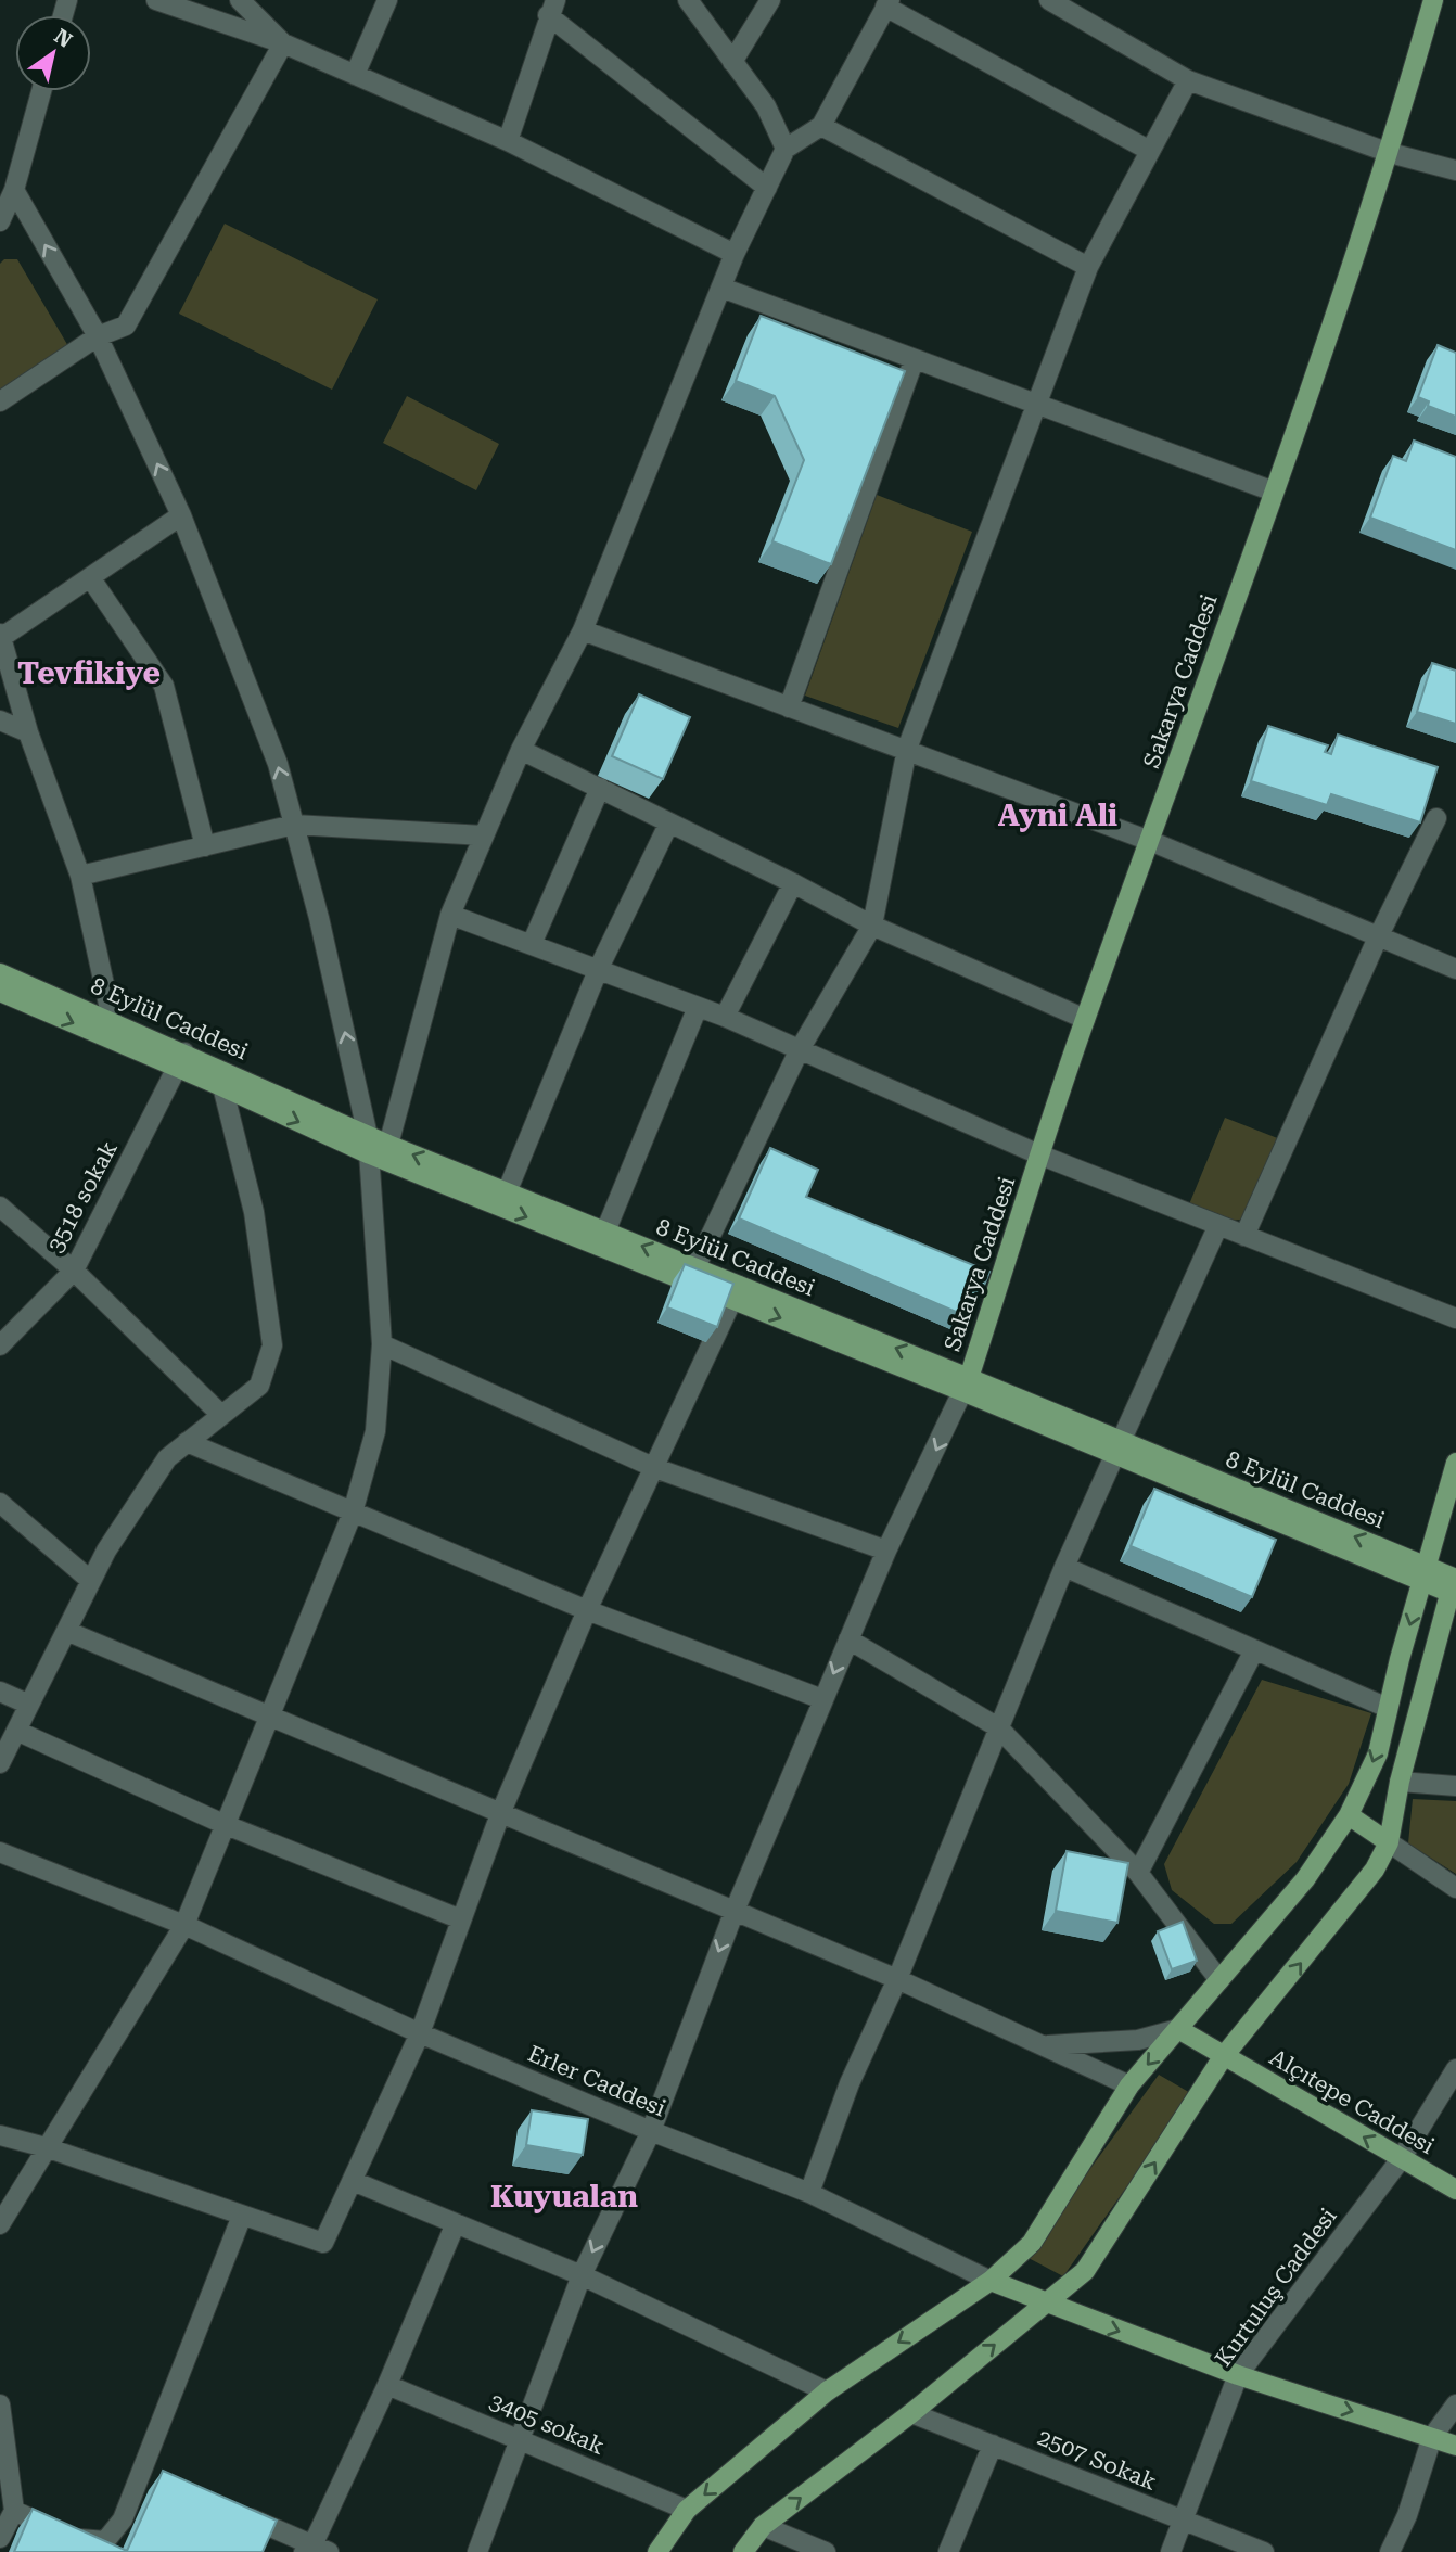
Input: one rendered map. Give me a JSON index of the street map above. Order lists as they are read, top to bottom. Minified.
{"streets":{"main road":["Sakarya Caddesi","8 Eylül Caddesi","Alçıtepe Caddesi"],"street":["3518 sokak","Erler Caddesi","Kurtuluş Caddesi","3405 sokak","2507 Sokak"]},"crossings":[["Sakarya Caddesi","8 Eylül Caddesi"],["8 Eylül Caddesi","3518 sokak"],["Alçıtepe Caddesi","Kurtuluş Caddesi"],["Kurtuluş Caddesi","2507 Sokak"]],"one_way":["Alçıtepe Caddesi"],"districts":["Tevfikiye","Ayni Ali","Kuyualan"],"north":"top right"}
